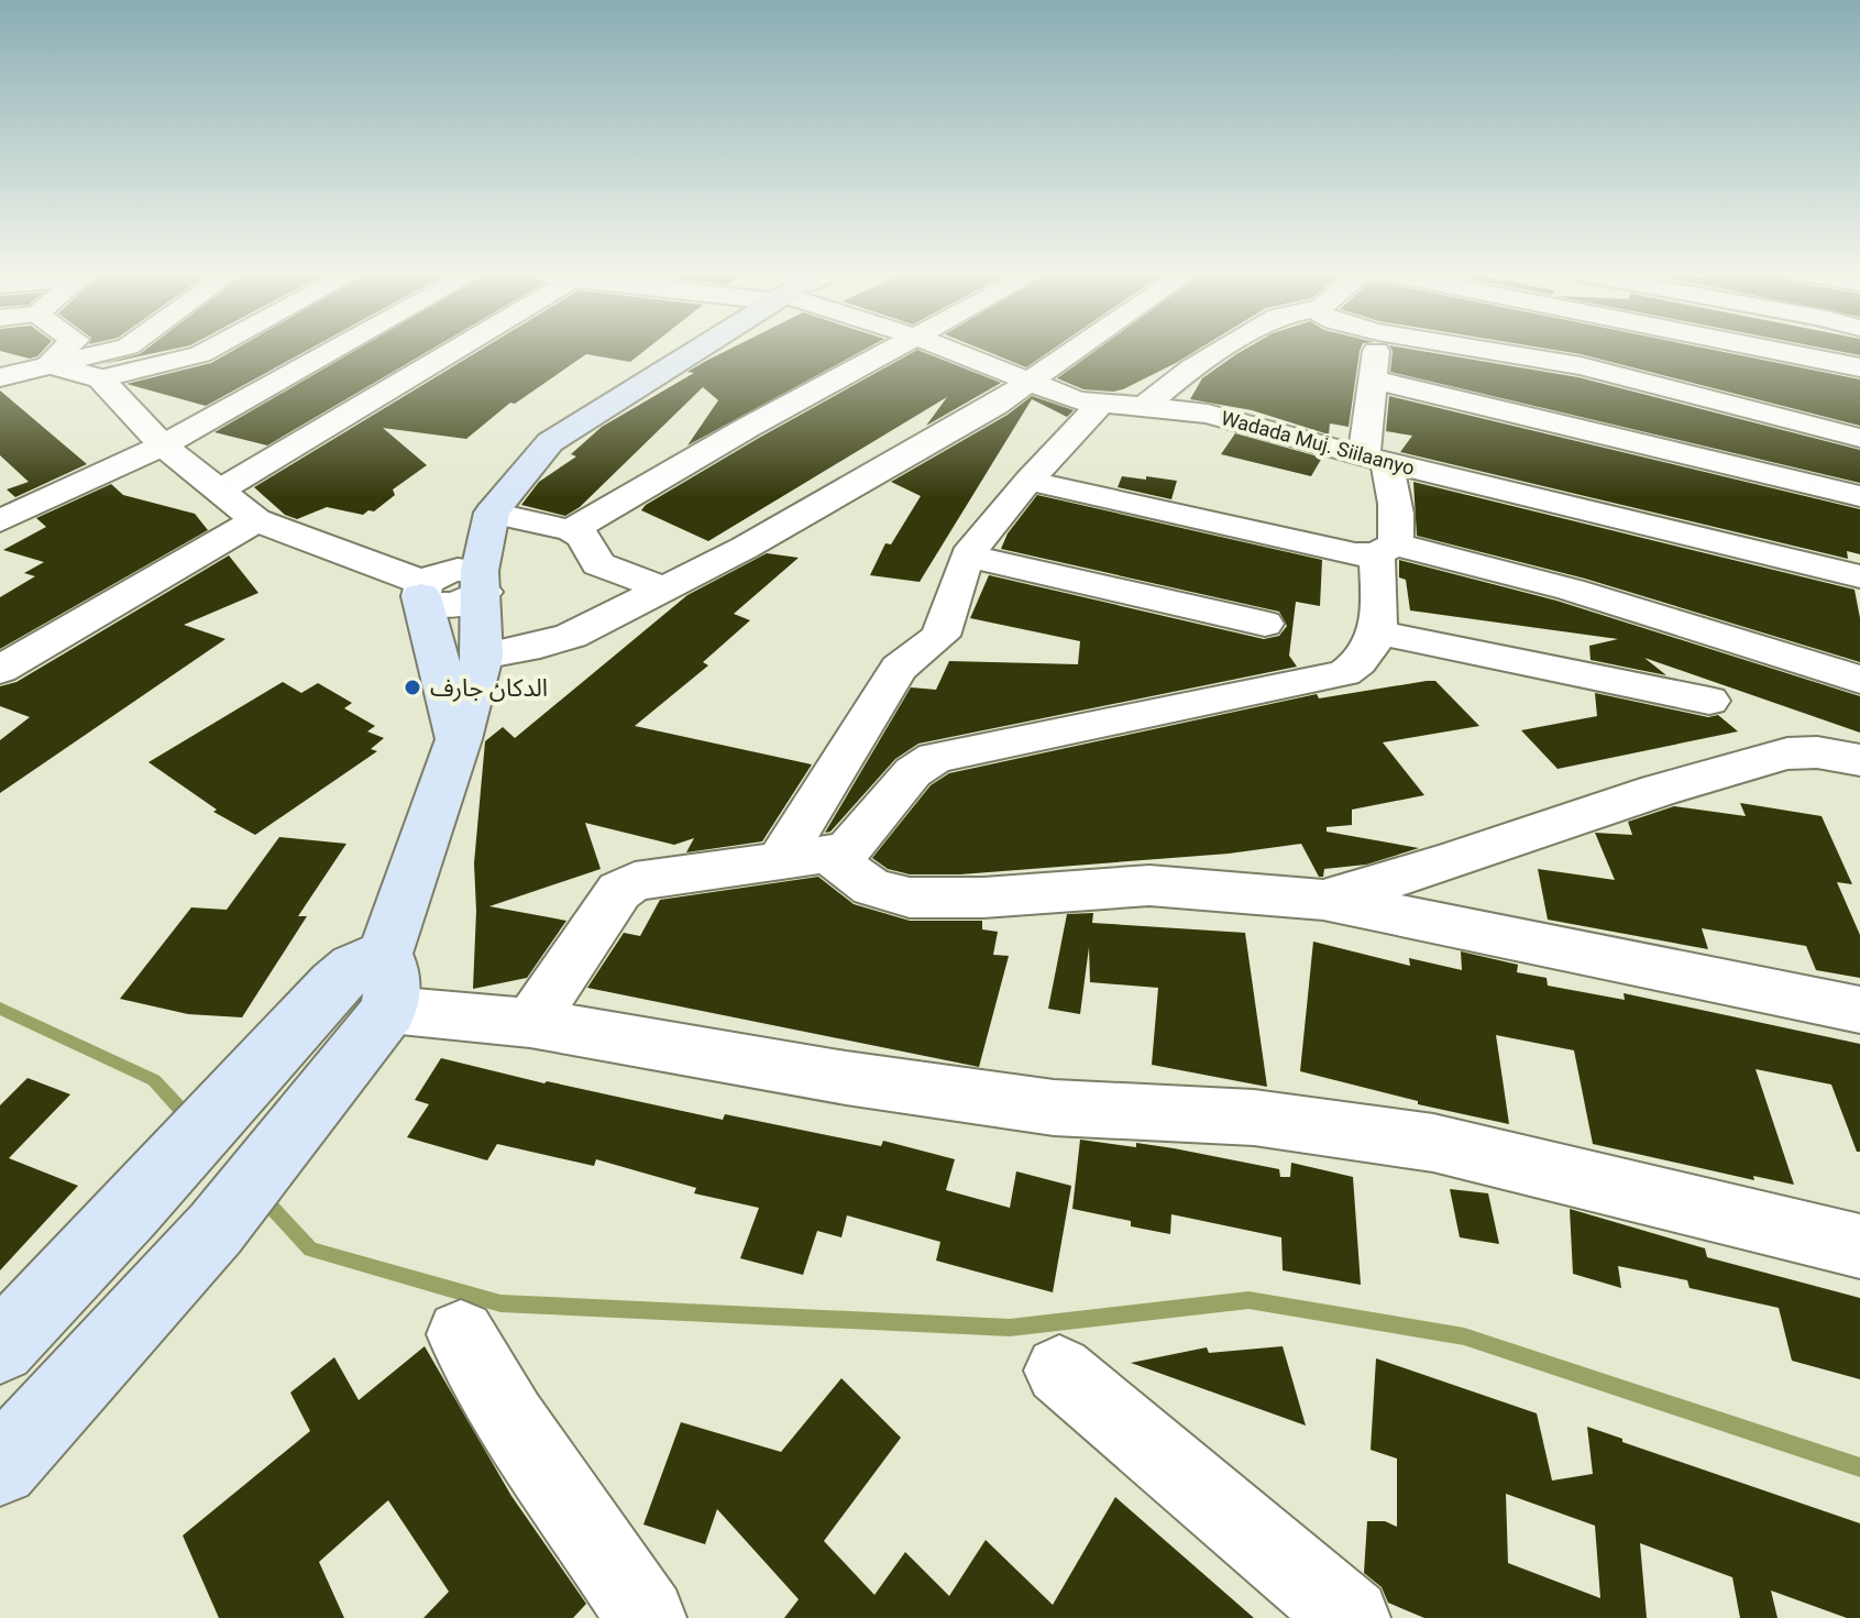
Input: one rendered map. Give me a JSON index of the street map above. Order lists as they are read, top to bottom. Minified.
{"streets":{"street":["Wadada Muj. Siilaanyo"]},"places":["الدكان جارف"]}
